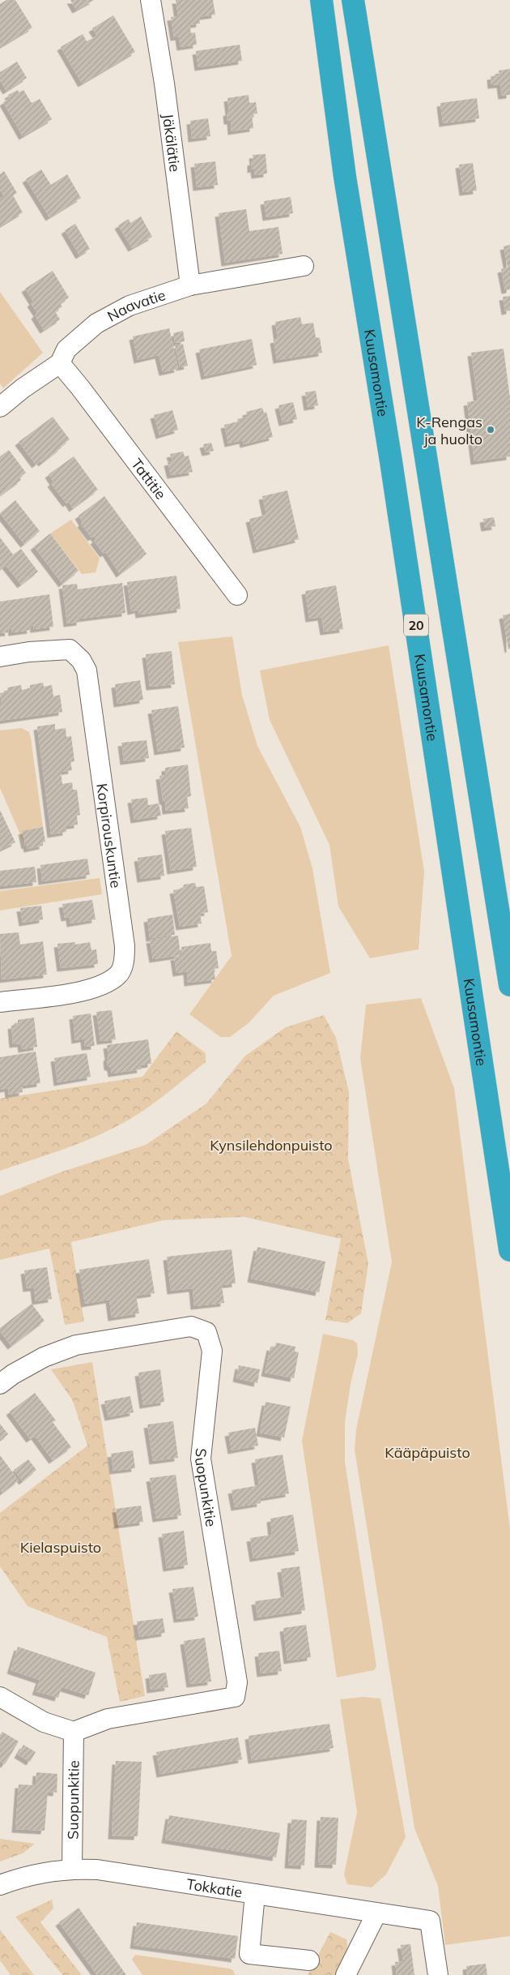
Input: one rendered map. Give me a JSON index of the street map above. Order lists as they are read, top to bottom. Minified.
{"streets":{"highway":["Kuusamontie","20"],"street":["Jäkälätie","Naavatie","Tattitie","Korpirouskuntie","Suopunkitie","Tokkatie"]},"crossings":[["Jäkälätie","Naavatie"],["Naavatie","Tattitie"],["Suopunkitie","Tokkatie"]],"parks":["Kynsilehdonpuisto","Kääpäpuisto","Kielaspuisto"],"places":["K-Rengas ja huolto"]}
